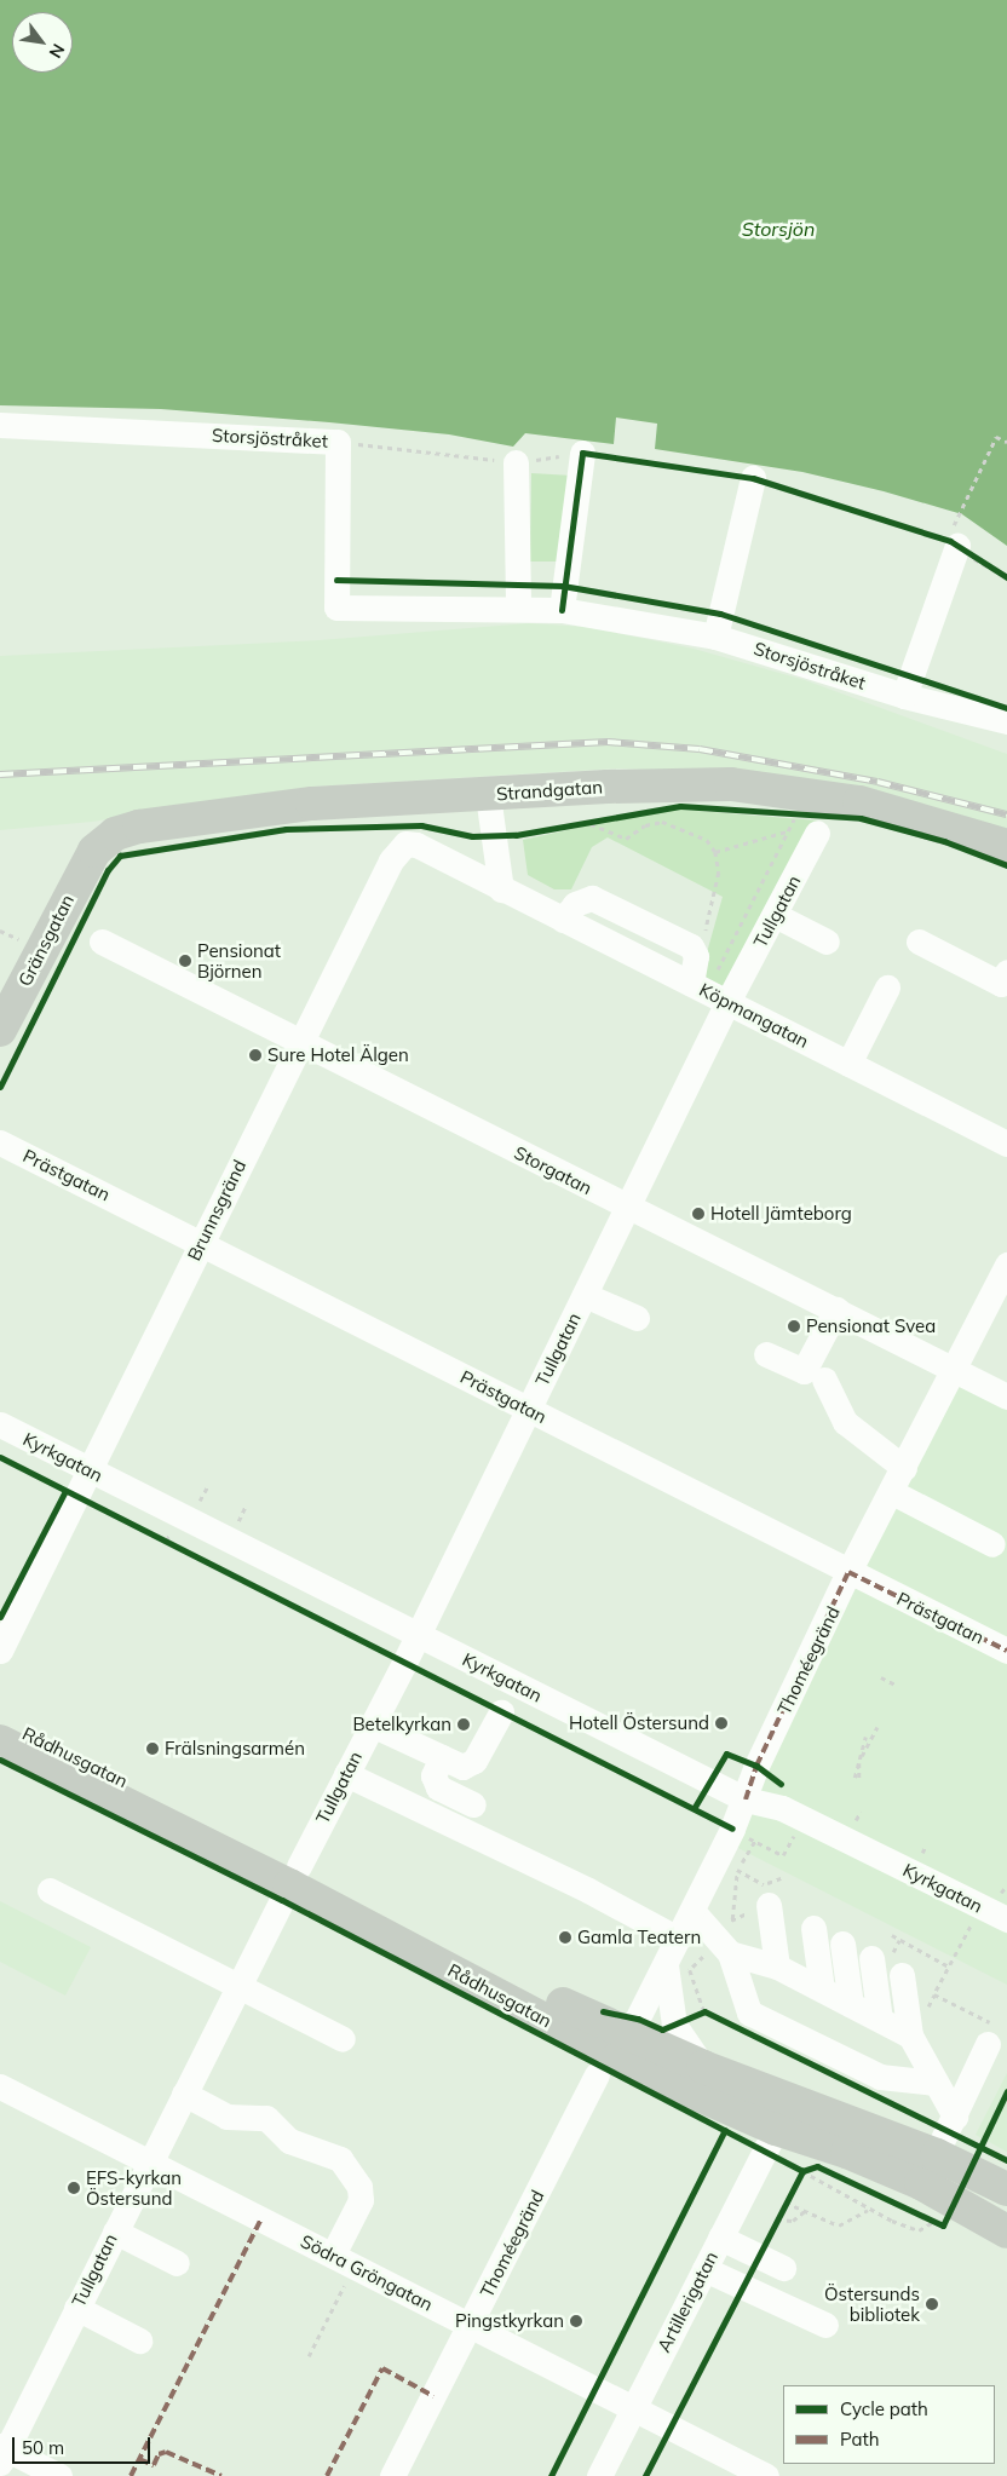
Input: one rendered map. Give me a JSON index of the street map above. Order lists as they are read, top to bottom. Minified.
{"streets":{"main road":["Strandgatan","Gränsgatan","Rådhusgatan"],"street":["Storsjöstråket","Tullgatan","Köpmangatan","Storgatan","Prästgatan","Brunnsgränd","Kyrkgatan","Thoméegränd","Södra Gröngatan","Artillerigatan"]},"crossings":[["Strandgatan","Gränsgatan"],["Tullgatan","Köpmangatan"],["Tullgatan","Storgatan"],["Tullgatan","Prästgatan"],["Tullgatan","Kyrkgatan"],["Tullgatan","Rådhusgatan"],["Tullgatan","Södra Gröngatan"],["Köpmangatan","Brunnsgränd"],["Storgatan","Brunnsgränd"],["Storgatan","Thoméegränd"],["Prästgatan","Brunnsgränd"],["Prästgatan","Thoméegränd"],["Brunnsgränd","Kyrkgatan"],["Kyrkgatan","Thoméegränd"],["Thoméegränd","Rådhusgatan"],["Thoméegränd","Södra Gröngatan"],["Rådhusgatan","Artillerigatan"],["Södra Gröngatan","Artillerigatan"]],"water":["Storsjön"],"places":["Pensionat Björnen","Sure Hotel Älgen","Hotell Jämteborg","Pensionat Svea","Hotell Östersund","Betelkyrkan","Frälsningsarmén","Gamla Teatern","EFS-kyrkan Östersund","Östersunds bibliotek","Pingstkyrkan"],"legend":["Cycle path","Path"],"scale_bar":"50 m","north":"bottom right"}
